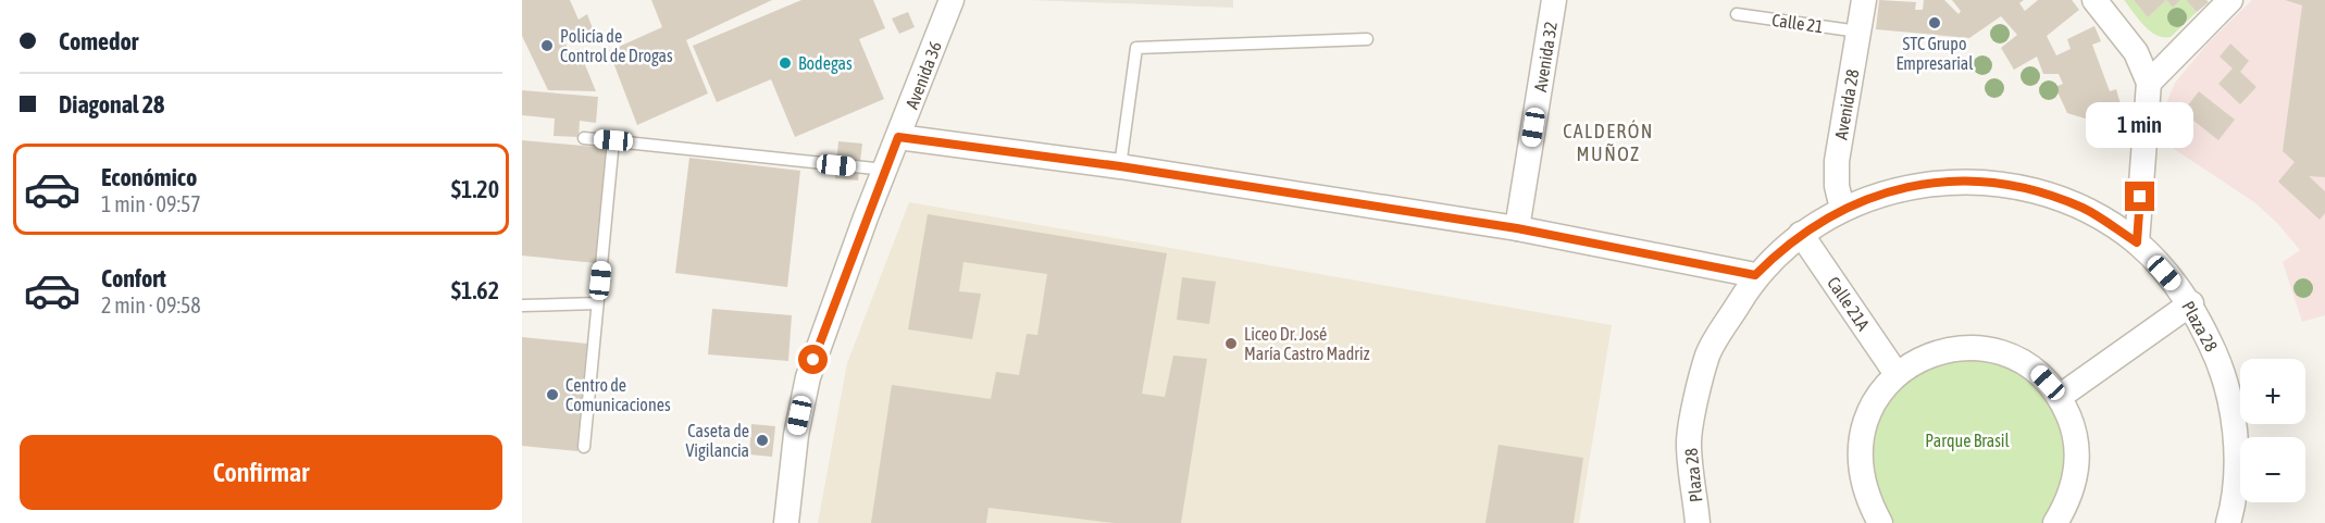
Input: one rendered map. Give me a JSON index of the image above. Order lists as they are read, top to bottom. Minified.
{"streets":{"street":["Avenida 32","Avenida 36","Avenida 28","Calle 21A","Plaza 28"],"lane":["Calle 21"]},"crossings":[["Calle 21","Avenida 28"],["Avenida 28","Plaza 28"],["Calle 21A","Plaza 28"]],"districts":["CALDERÓN MUÑOZ"],"parks":["Parque Brasil"],"places":["STC Grupo Empresarial","Policía de Control de Drogas","Bodegas","Liceo Dr. José María Castro Madriz","Centro de Comunicaciones","Caseta de Vigilancia"],"page":{"banner":["Comedor","Diagonal 28"],"bubble":"1 min","list":[{"name":"Económico","note":"1 min · 09:57","value":"$1.20"},{"name":"Confort","note":"2 min · 09:58","value":"$1.62"}],"map_buttons":["+","−"],"buttons":"Confirmar"}}
